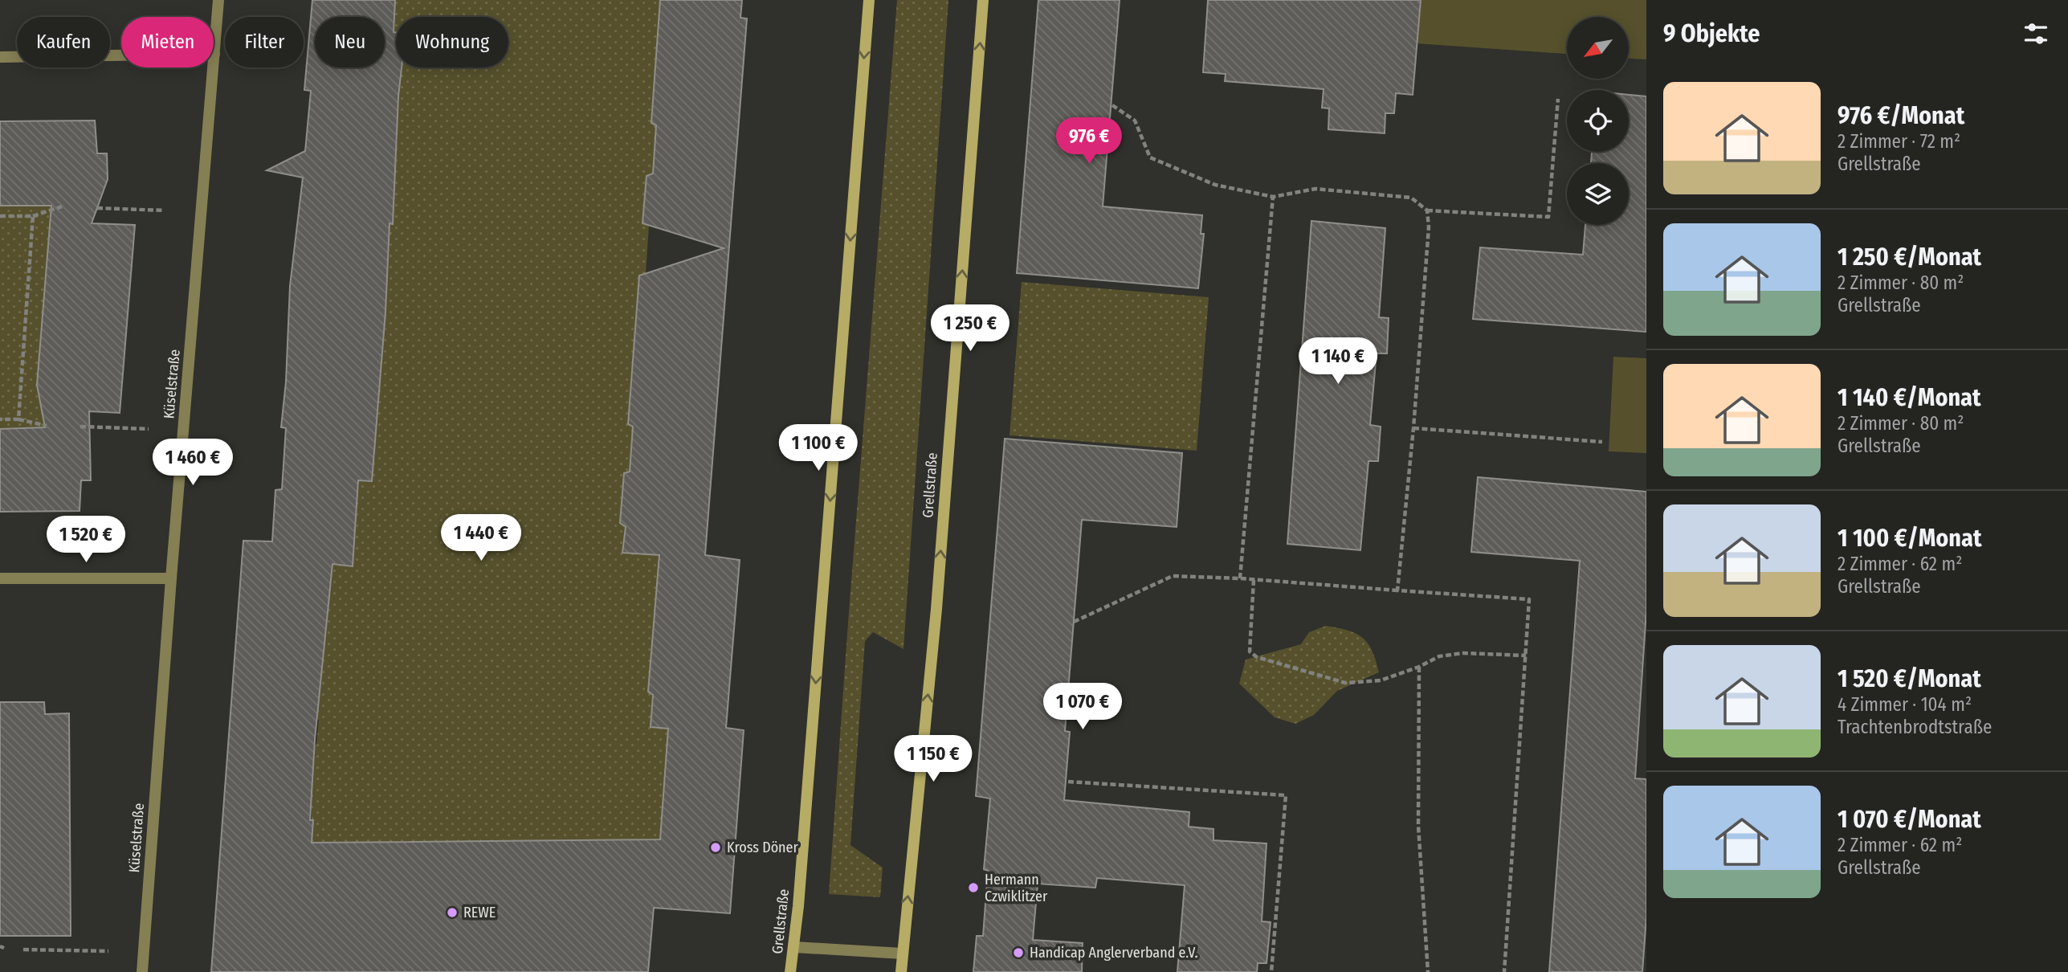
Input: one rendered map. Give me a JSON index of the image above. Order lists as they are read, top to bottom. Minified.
{"streets":{"street":["Küselstraße","Grellstraße"]},"places":["Kross Döner","Hermann Czwiklitzer","REWE","Handicap Anglerverband e.V."],"north":"bottom left","page":{"heading":"9 Objekte","chip":["Kaufen","Mieten","Filter","Neu","Wohnung"],"list":[{"name":"976 €/Monat","note":"2 Zimmer · 72 m² · Grellstraße"},{"name":"1 250 €/Monat","note":"2 Zimmer · 80 m² · Grellstraße"},{"name":"1 140 €/Monat","note":"2 Zimmer · 80 m² · Grellstraße"},{"name":"1 100 €/Monat","note":"2 Zimmer · 62 m² · Grellstraße"},{"name":"1 520 €/Monat","note":"4 Zimmer · 104 m² · Trachtenbrodtstraße"},{"name":"1 070 €/Monat","note":"2 Zimmer · 62 m² · Grellstraße"}],"price":["976 €","1 250 €","1 140 €","1 100 €","1 460 €","1 440 €","1 520 €","1 070 €","1 150 €"]}}
